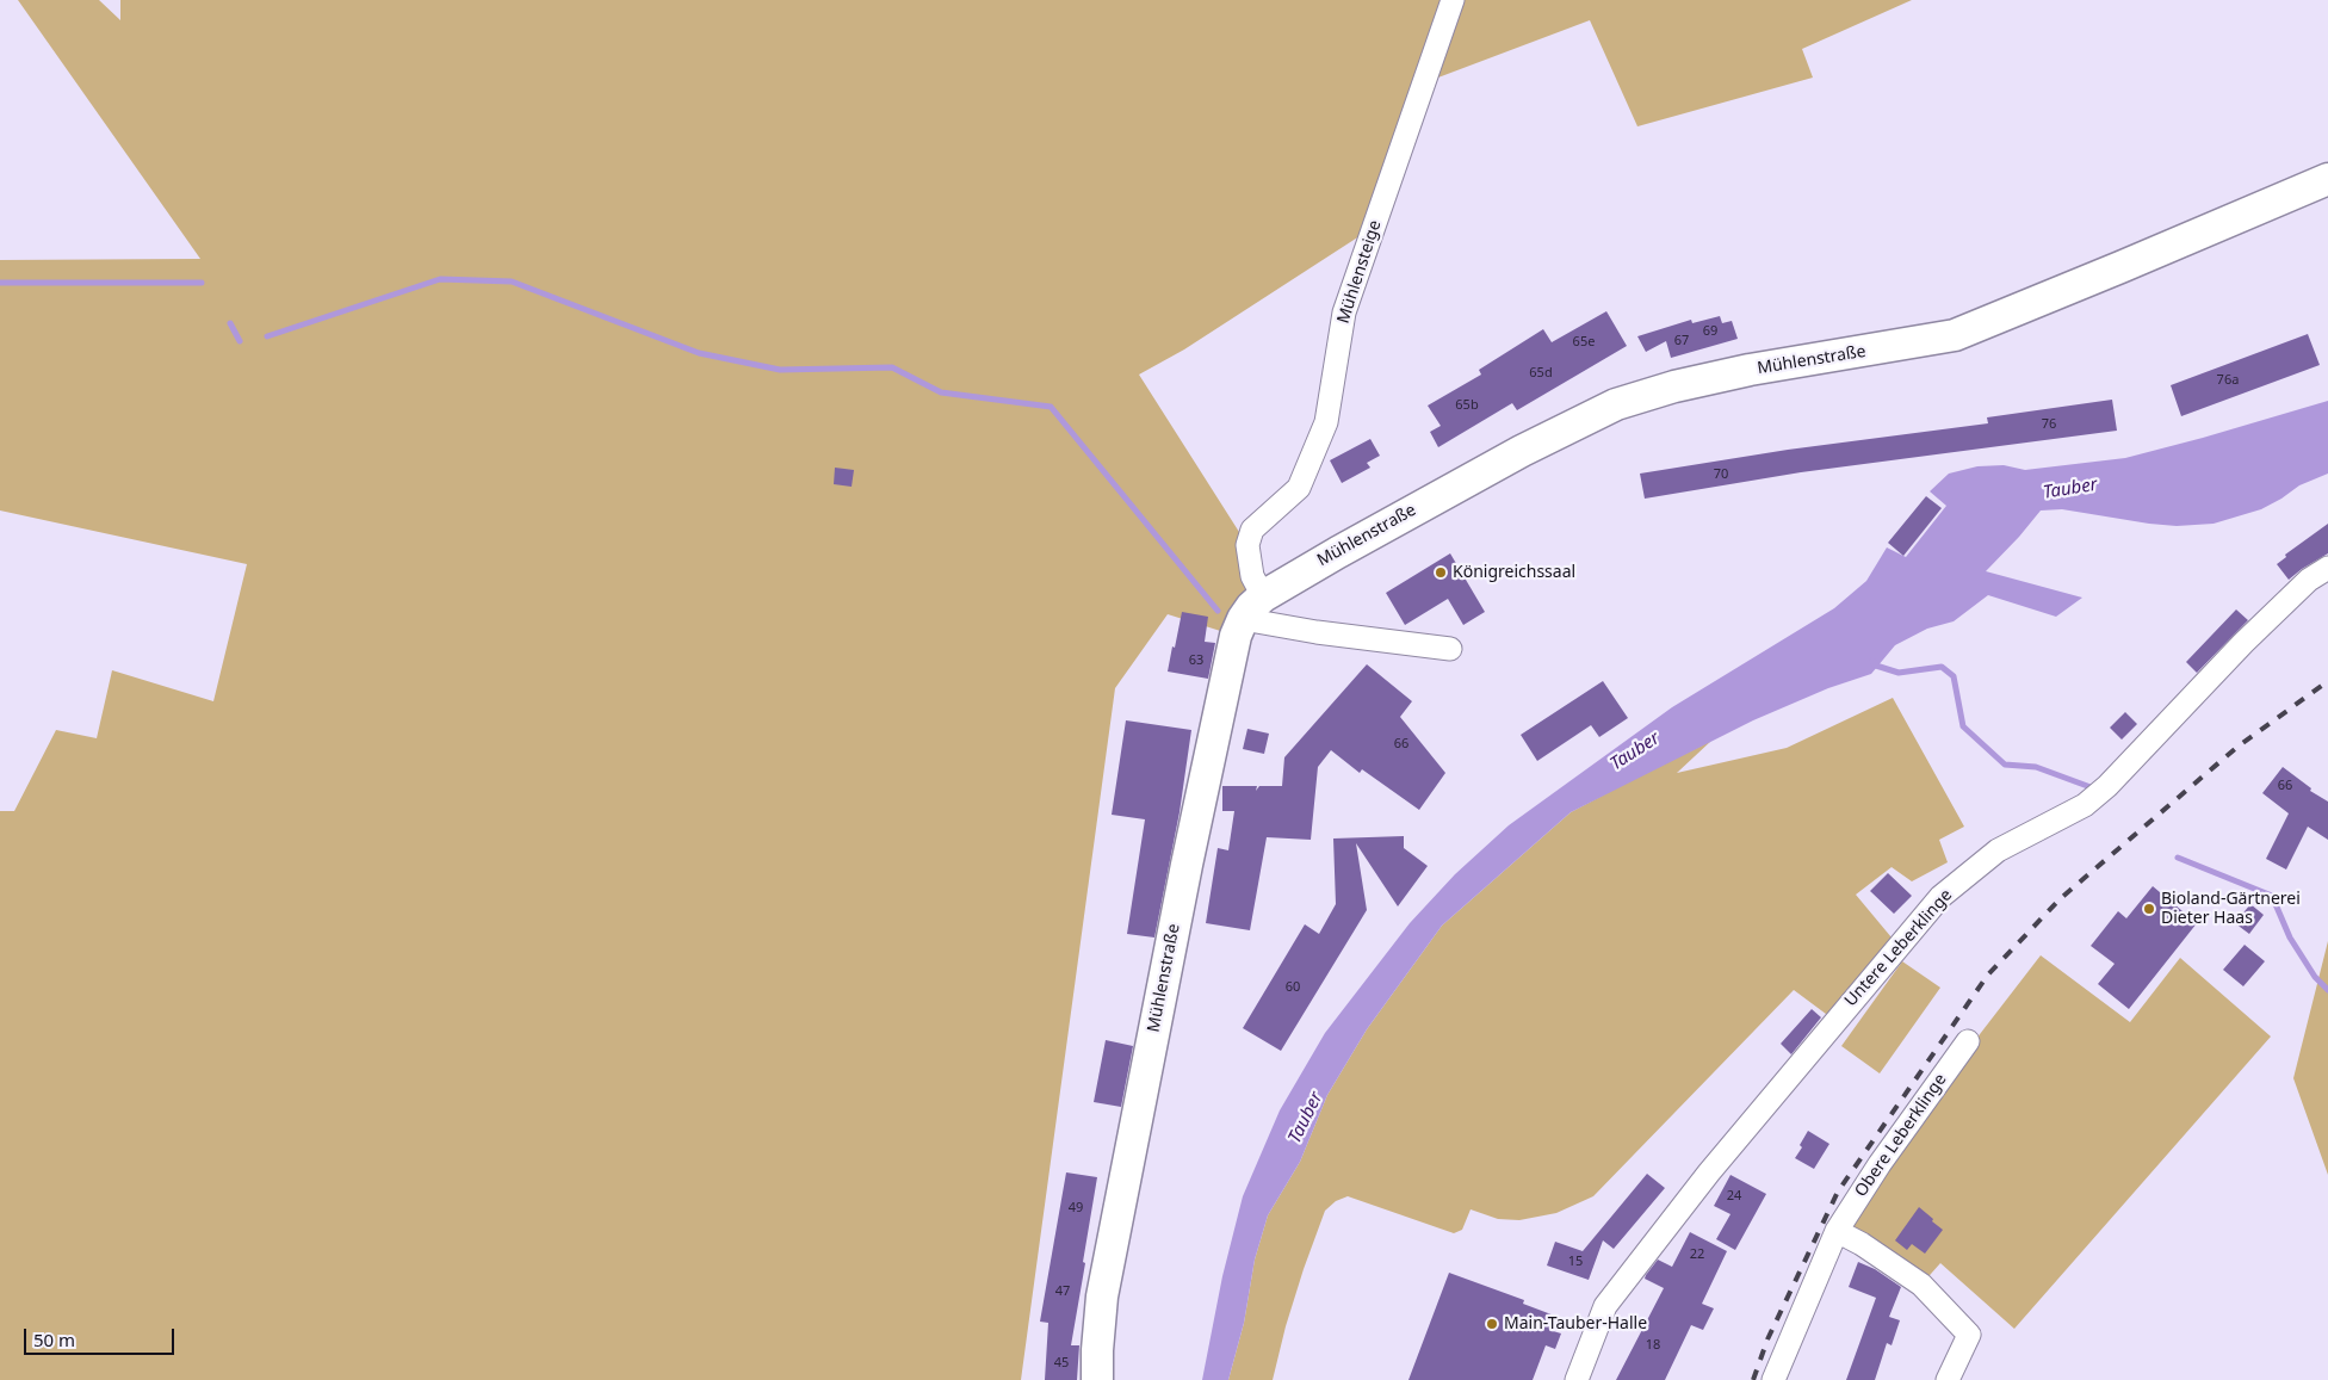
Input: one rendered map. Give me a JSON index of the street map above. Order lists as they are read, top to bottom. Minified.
{"streets":{"main road":["Mühlenstraße"],"street":["Mühlensteige","Untere Leberklinge","Obere Leberklinge"]},"crossings":[["Mühlensteige","Mühlenstraße"]],"water":["Tauber"],"places":["Königreichssaal","Bioland-Gärtnerei Dieter Haas","Main-Tauber-Halle"],"house_numbers":["69","67","65e","65d","76a","65b","76","70","63","66","66","60","24","49","22","15","47","18","45"],"scale_bar":"50 m"}
